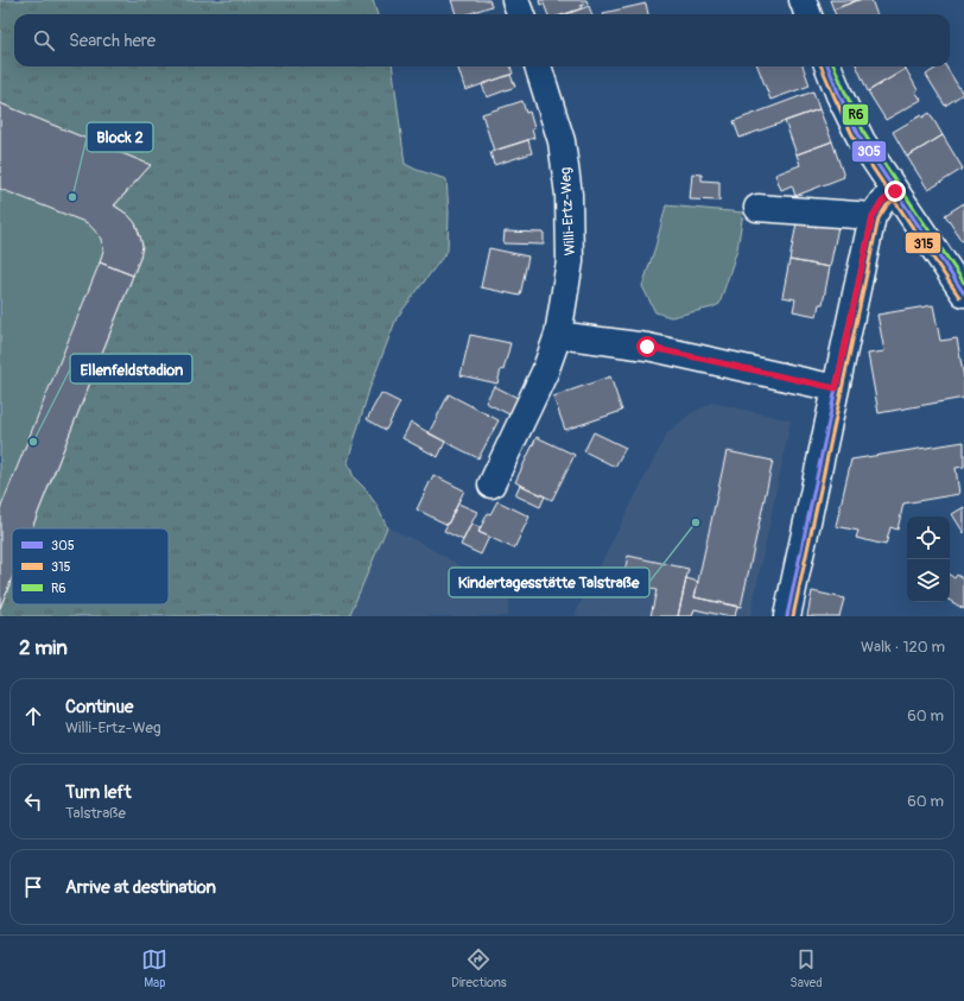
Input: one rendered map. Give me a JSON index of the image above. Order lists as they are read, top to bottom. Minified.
{"streets":{"street":["Willi-Ertz-Weg"]},"places":["Block 2","Ellenfeldstadion","Kindertagesstätte Talstraße"],"lines":["transit line 305","transit line 315","transit line R6"],"legend":["305","315","R6"],"page":{"search":"Search here","heading":["2 min","Walk · 120 m"],"list":[["Continue","Willi-Ertz-Weg","60 m"],["Turn left","Talstraße","60 m"],"Arrive at destination"],"nav":["Map","Directions","Saved"]}}
